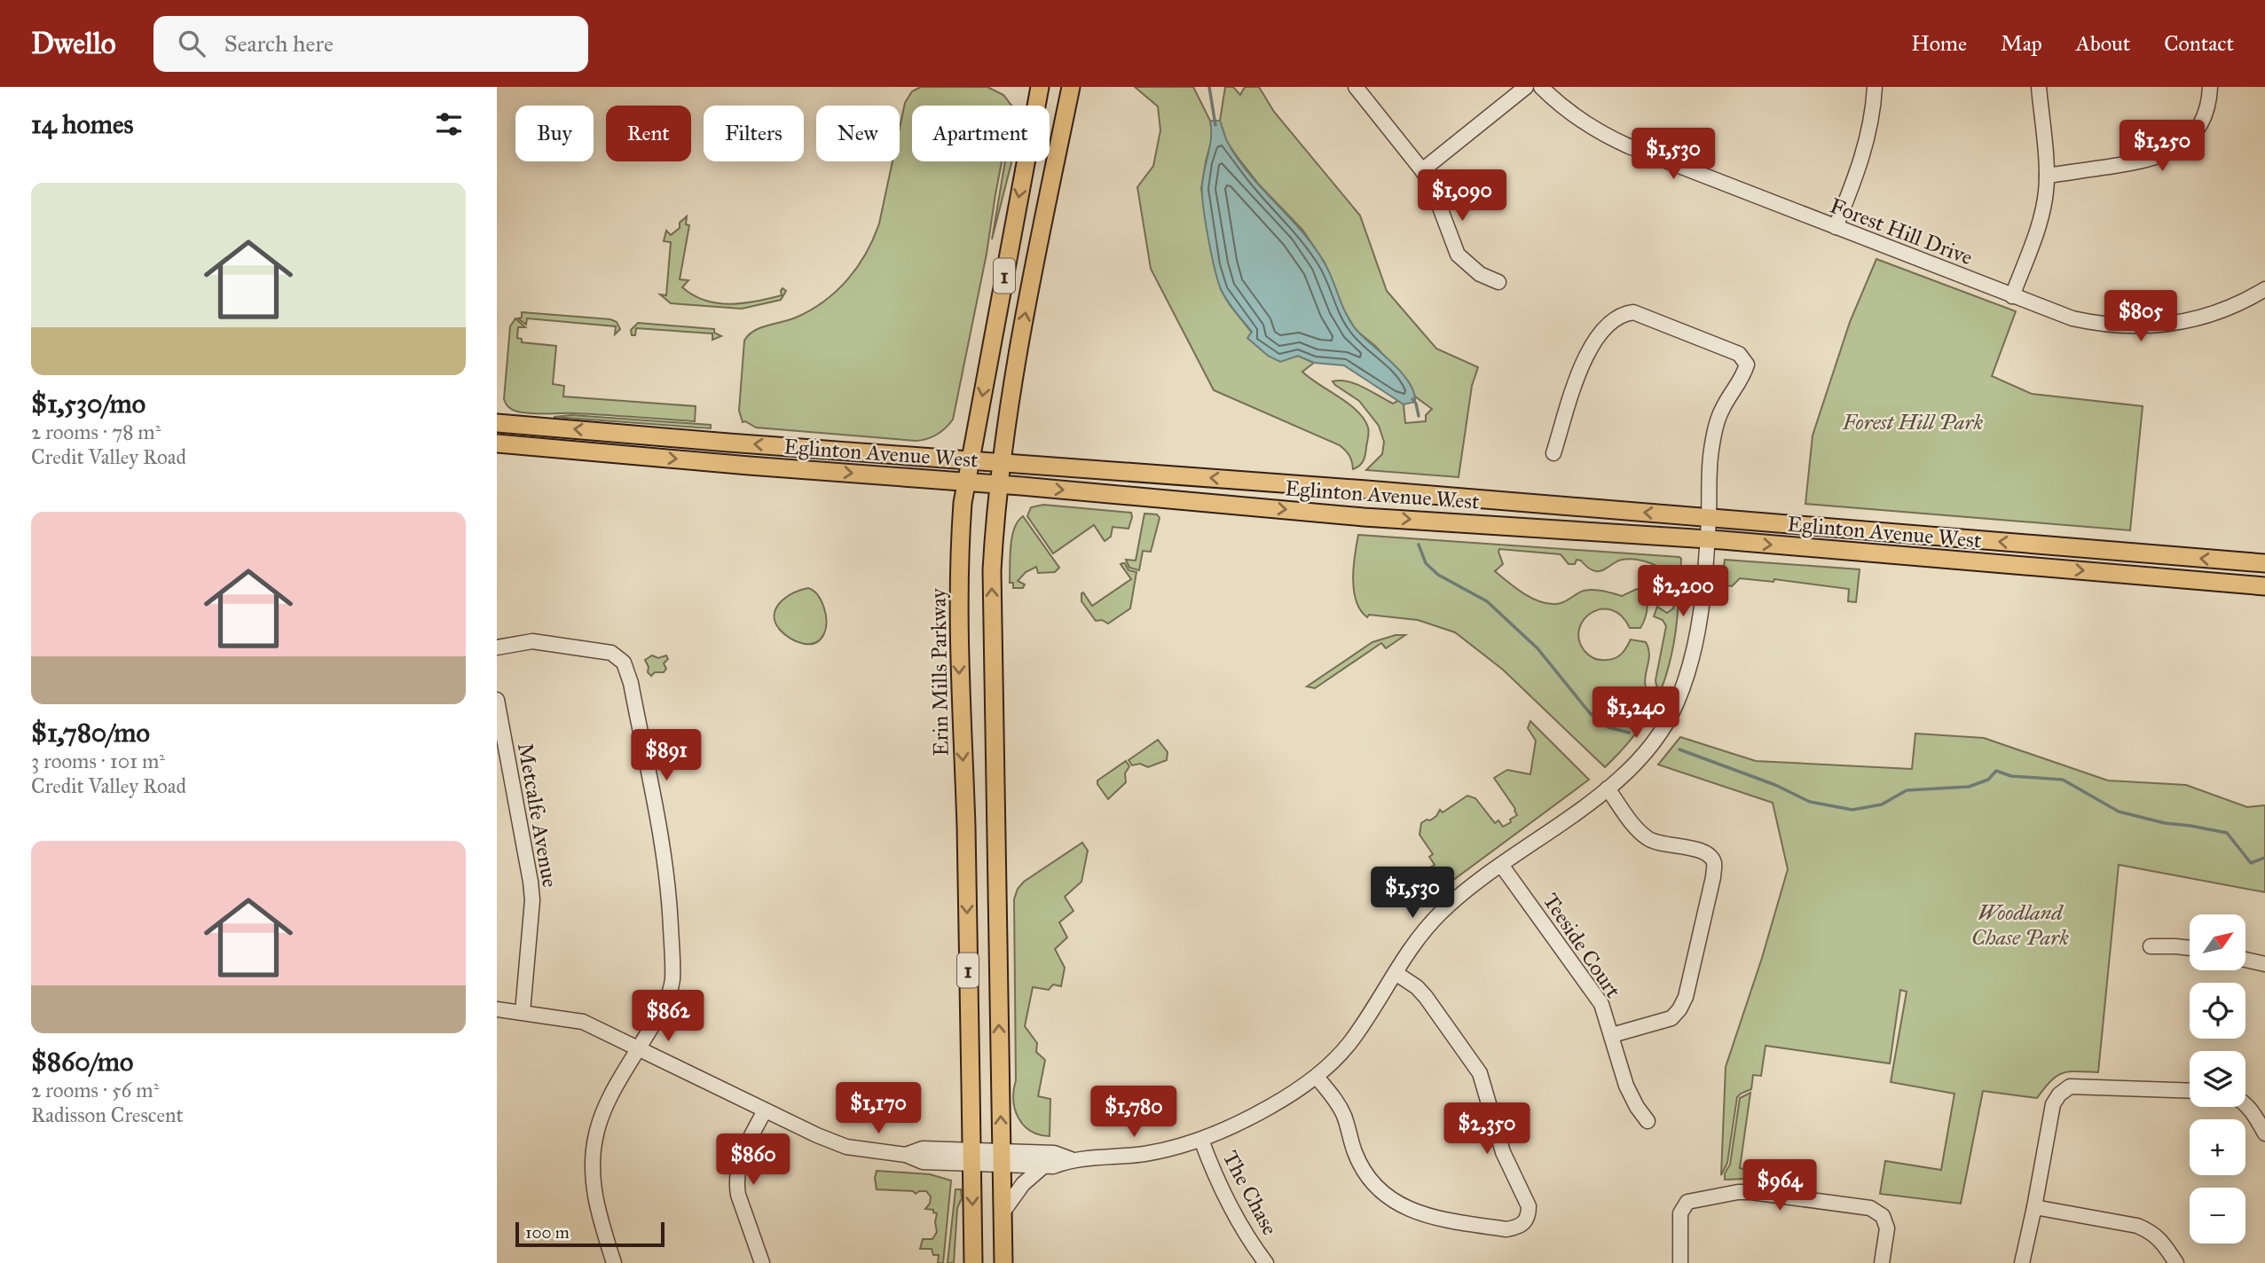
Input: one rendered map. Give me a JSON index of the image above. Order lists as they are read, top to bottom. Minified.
{"streets":{"main road":["1","Eglinton Avenue West","Erin Mills Parkway"],"street":["Forest Hill Drive","Metcalfe Avenue","Teeside Court","The Chase"]},"crossings":[["1","Eglinton Avenue West"],["Eglinton Avenue West","Erin Mills Parkway"]],"parks":["Forest Hill Park","Woodland Chase Park"],"scale_bar":"100 m","north":"top right","page":{"header":"Dwello","search":"Search here","nav":["Home","Map","About","Contact"],"heading":"14 homes","chip":["Buy","Rent","Filters","New","Apartment"],"price":["$1,250","$1,530","$1,090","$805","$2,200","$1,240","$891","$1,530","$862","$1,170","$1,780","$2,350","$860","$964"],"list":[{"name":"$1,530/mo","note":"2 rooms · 78 m² · Credit Valley Road"},{"name":"$1,780/mo","note":"3 rooms · 101 m² · Credit Valley Road"},{"name":"$860/mo","note":"2 rooms · 56 m² · Radisson Crescent"}],"map_buttons":["+","−"],"scale":"100 m"}}
